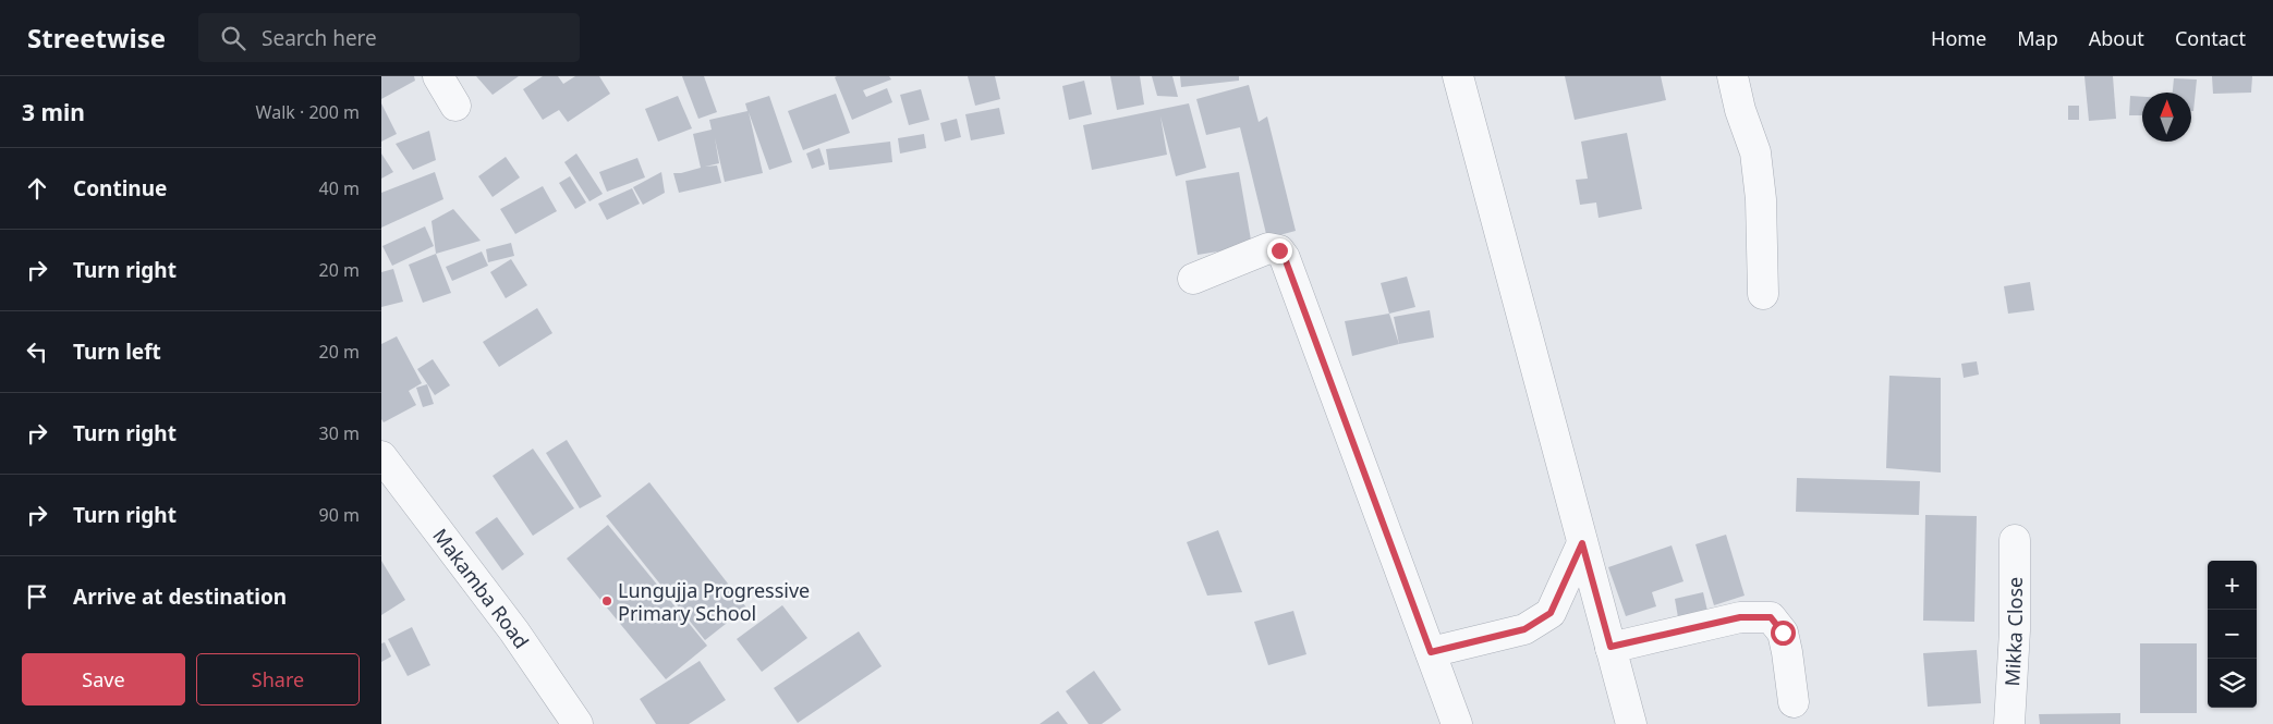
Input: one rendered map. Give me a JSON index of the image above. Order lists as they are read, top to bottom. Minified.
{"streets":{"street":["Makamba Road","Mikka Close"]},"places":["Lungujja Progressive Primary School"],"north":"top","page":{"header":"Streetwise","search":"Search here","nav":["Home","Map","About","Contact"],"heading":["3 min","Walk · 200 m"],"list":[["Continue","40 m"],["Turn right","20 m"],["Turn left","20 m"],["Turn right","30 m"],["Turn right","90 m"],"Arrive at destination"],"map_buttons":["+","−"],"buttons":["Save","Share"]}}
